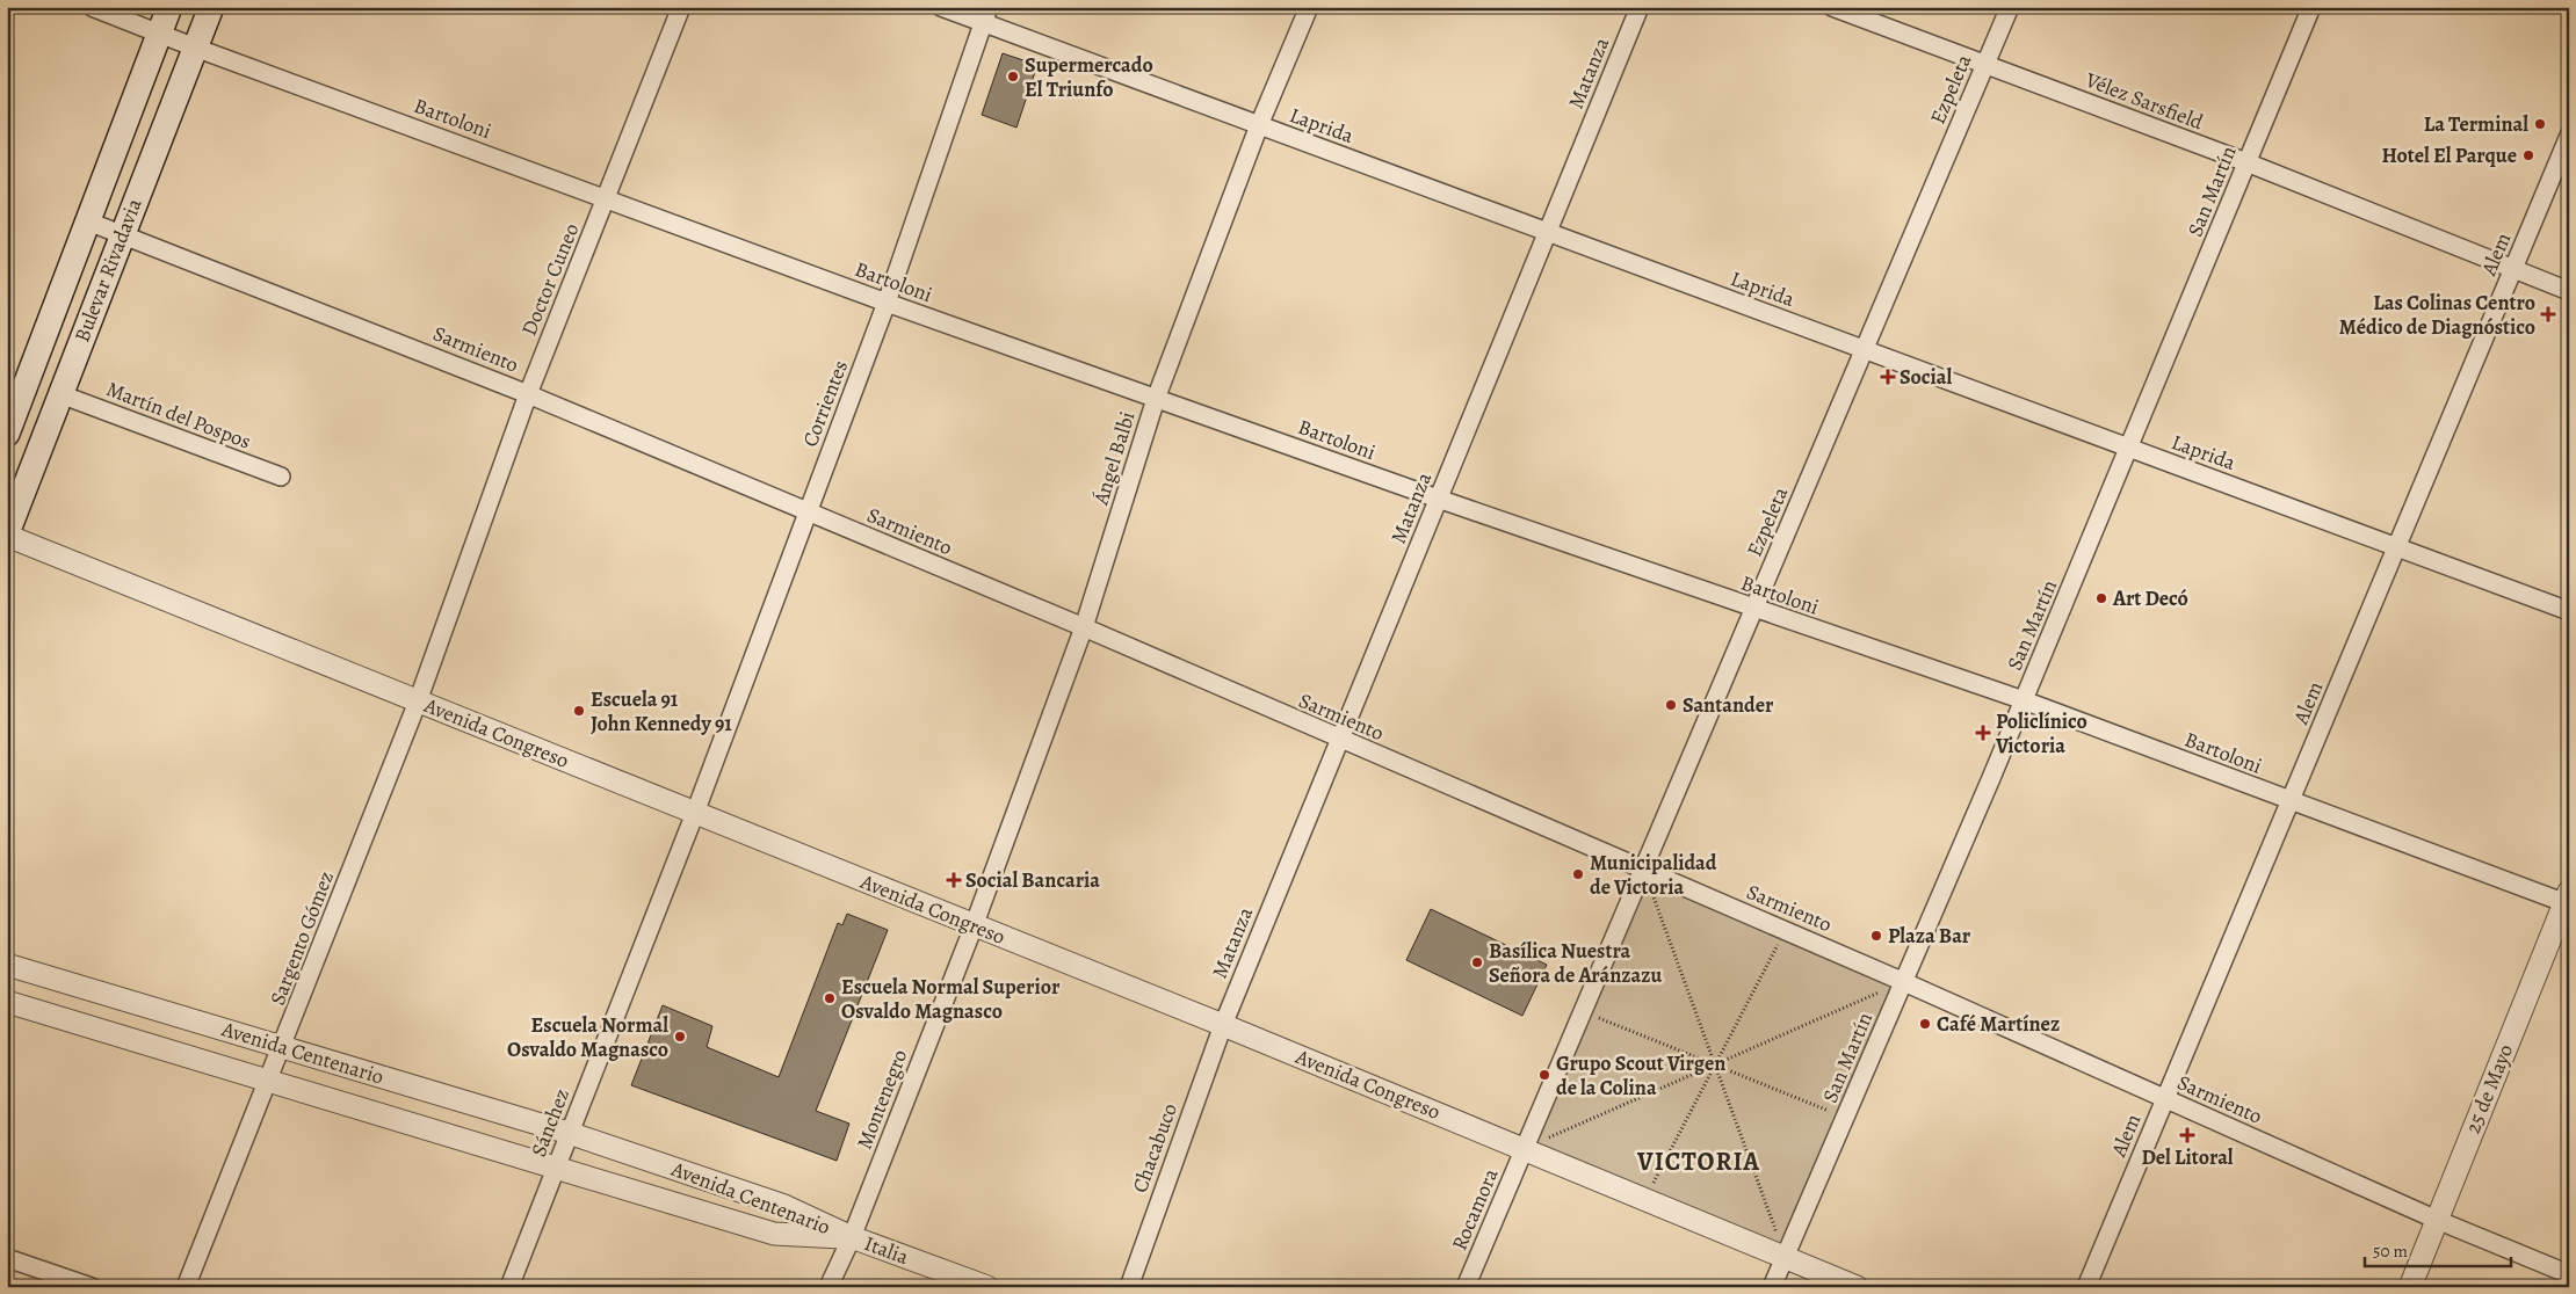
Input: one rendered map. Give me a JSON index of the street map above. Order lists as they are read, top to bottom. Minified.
{"streets":{"main road":["Bulevar Rivadavia"],"street":["Matanza","Ezpeleta","Vélez Sarsfield","Bartoloni","Laprida","San Martín","Alem","Doctor Cuneo","Sarmiento","Corrientes","Martín del Pospos","Ángel Balbi","Avenida Congreso","Sargento Gómez","Avenida Centenario","25 de Mayo","Montenegro","Sánchez","Chacabuco","Rocamora","Italia"]},"crossings":[["Matanza","Bartoloni"],["Matanza","Laprida"],["Matanza","Sarmiento"],["Matanza","Avenida Congreso"],["Matanza","Chacabuco"],["Ezpeleta","Vélez Sarsfield"],["Ezpeleta","Bartoloni"],["Ezpeleta","Laprida"],["Ezpeleta","Sarmiento"],["Ezpeleta","Avenida Congreso"],["Ezpeleta","Rocamora"],["Vélez Sarsfield","San Martín"],["Vélez Sarsfield","Alem"],["Bartoloni","San Martín"],["Bartoloni","Alem"],["Bartoloni","Bulevar Rivadavia"],["Bartoloni","Doctor Cuneo"],["Bartoloni","Corrientes"],["Bartoloni","Ángel Balbi"],["Bartoloni","25 de Mayo"],["Laprida","San Martín"],["Laprida","Alem"],["Laprida","Corrientes"],["Laprida","Ángel Balbi"],["San Martín","Sarmiento"],["San Martín","Avenida Congreso"],["Alem","Sarmiento"],["Bulevar Rivadavia","Sarmiento"],["Bulevar Rivadavia","Martín del Pospos"],["Bulevar Rivadavia","Avenida Congreso"],["Doctor Cuneo","Sarmiento"],["Doctor Cuneo","Avenida Congreso"],["Doctor Cuneo","Sargento Gómez"],["Sarmiento","Corrientes"],["Sarmiento","Ángel Balbi"],["Sarmiento","25 de Mayo"],["Corrientes","Avenida Congreso"],["Corrientes","Sánchez"],["Ángel Balbi","Avenida Congreso"],["Ángel Balbi","Montenegro"],["Avenida Congreso","Sargento Gómez"],["Avenida Congreso","Montenegro"],["Avenida Congreso","Sánchez"],["Avenida Congreso","Chacabuco"],["Avenida Congreso","Rocamora"],["Sargento Gómez","Avenida Centenario"],["Avenida Centenario","Montenegro"],["Avenida Centenario","Sánchez"],["Avenida Centenario","Italia"],["Montenegro","Italia"]],"districts":["VICTORIA"],"places":{"other":["Supermercado El Triunfo","La Terminal","Hotel El Parque","Art Decó","Santander","Escuela 91 John Kennedy 91","Municipalidad de Victoria","Plaza Bar","Basílica Nuestra Señora de Aránzazu","Escuela Normal Superior Osvaldo Magnasco","Café Martínez","Escuela Normal Osvaldo Magnasco","Grupo Scout Virgen de la Colina"],"health":["Las Colinas Centro Médico de Diagnóstico","Social","Policlínico Victoria","Social Bancaria","Del Litoral"]},"scale_bar":"50 m"}
